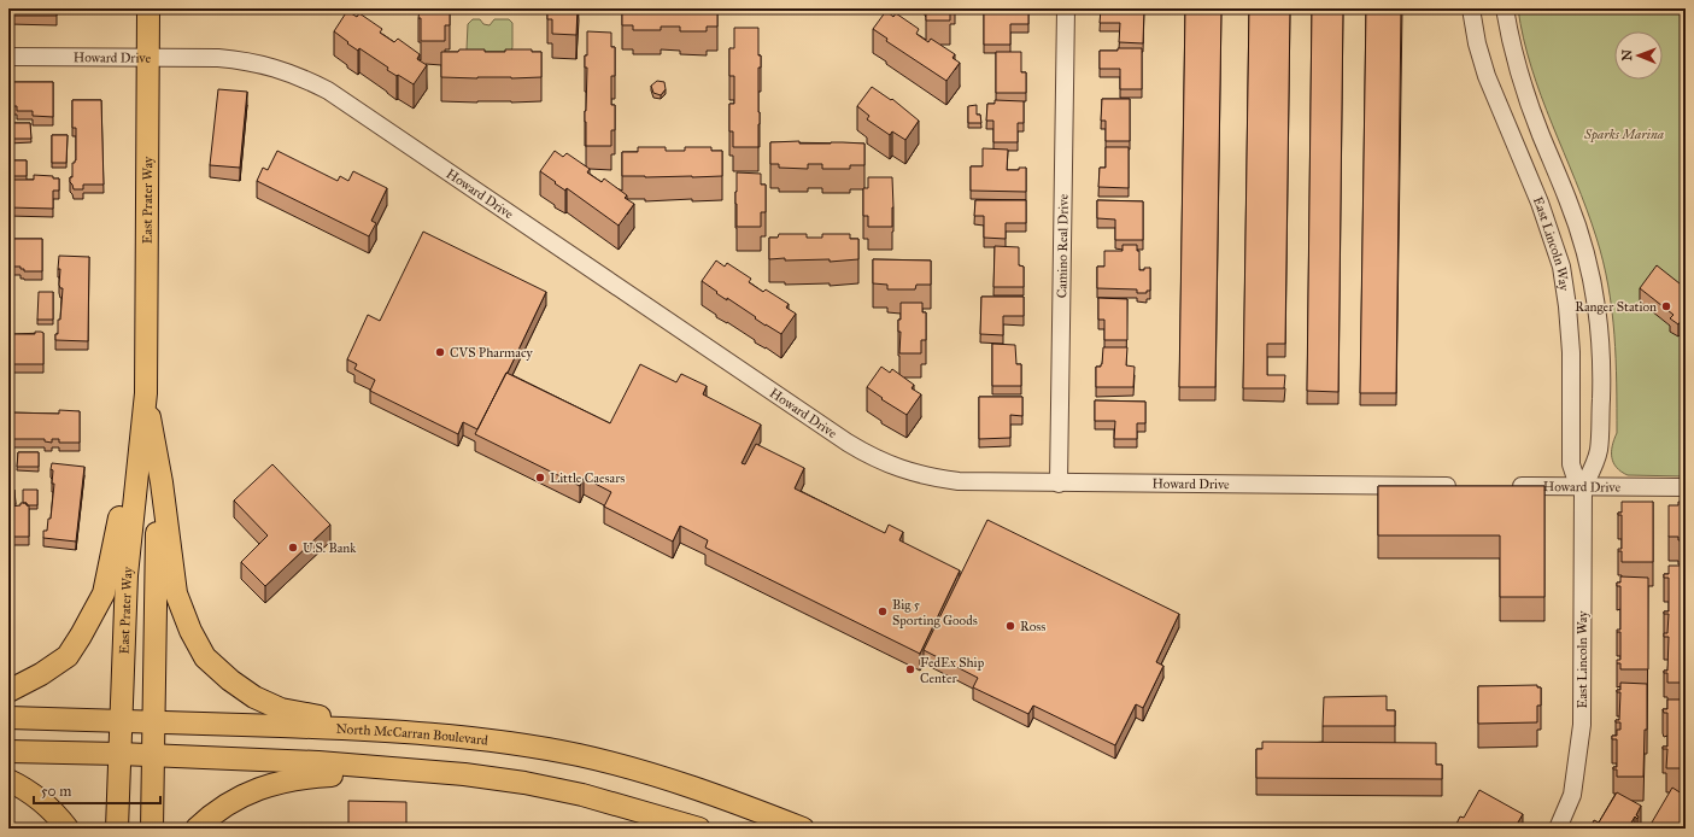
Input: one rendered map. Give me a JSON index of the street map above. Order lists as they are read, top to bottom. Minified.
{"streets":{"main road":["East Prater Way","North McCarran Boulevard"],"street":["Howard Drive","East Lincoln Way","Camino Real Drive"]},"crossings":[["Howard Drive","East Prater Way"],["Howard Drive","East Lincoln Way"],["Howard Drive","Camino Real Drive"],["East Prater Way","North McCarran Boulevard"]],"parks":["Sparks Marina"],"places":["Ranger Station","CVS Pharmacy","Little Caesars","U.S. Bank","Big 5 Sporting Goods","Ross","FedEx Ship Center"],"scale_bar":"50 m","north":"left"}
